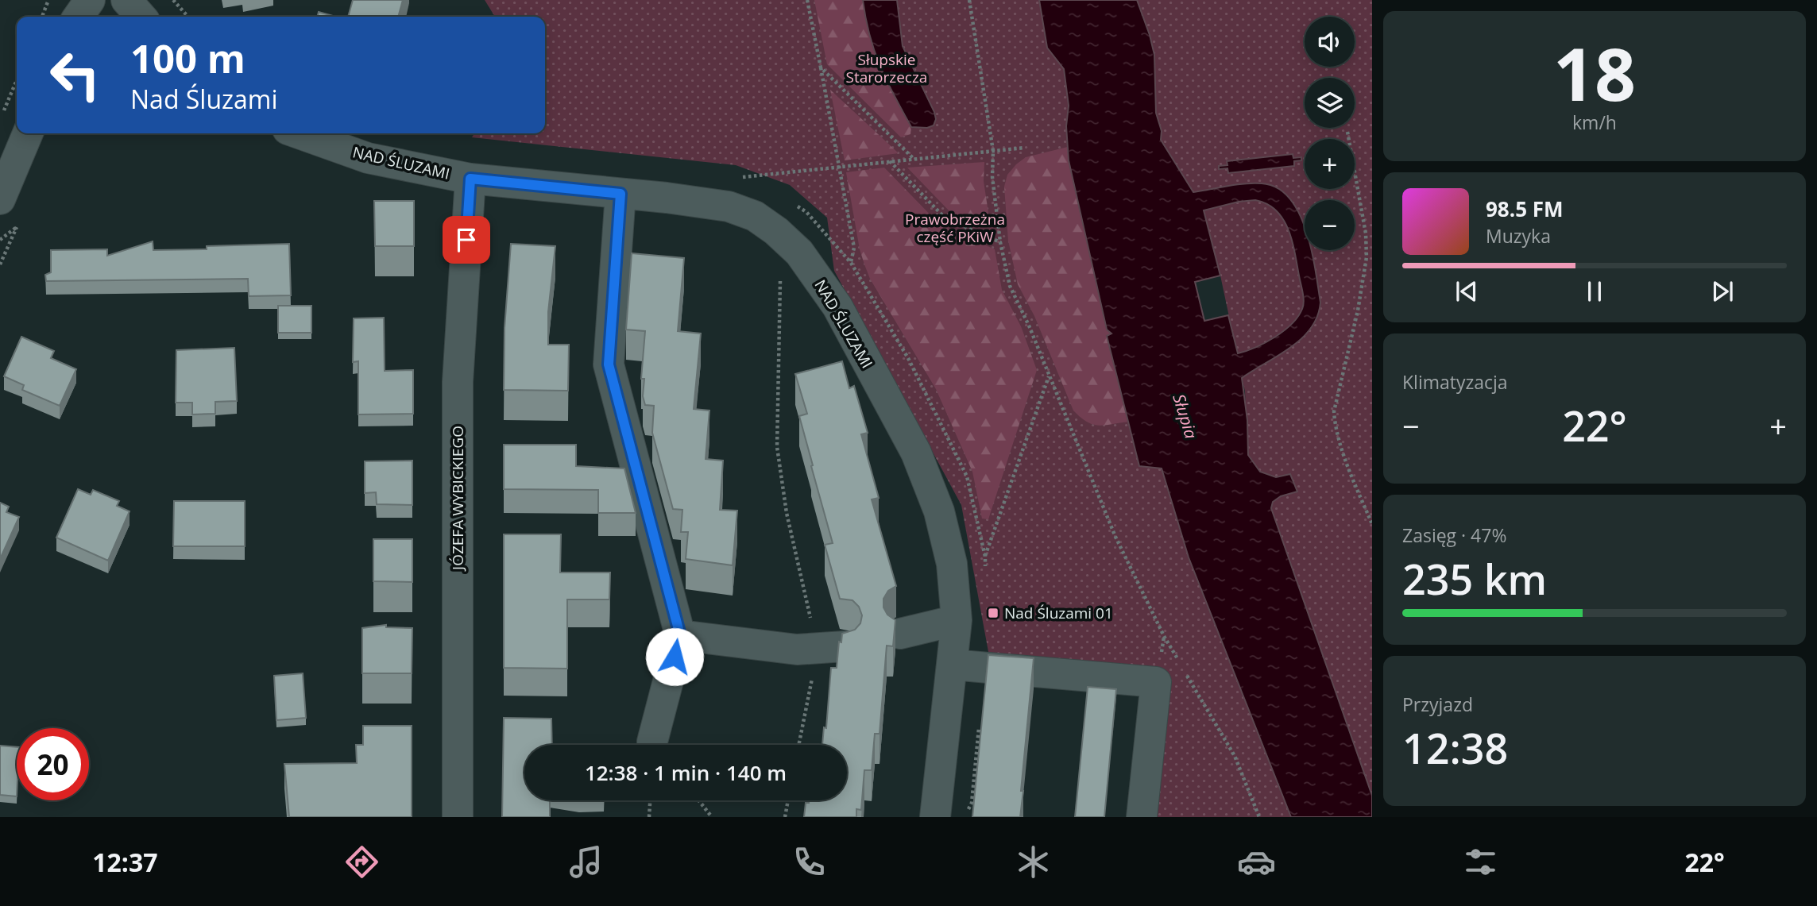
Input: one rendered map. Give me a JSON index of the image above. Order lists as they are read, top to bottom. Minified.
{"streets":{"street":["NAD ŚLUZAMI","JÓZEFA WYBICKIEGO"]},"crossings":[["NAD ŚLUZAMI","JÓZEFA WYBICKIEGO"]],"water":["Słupia"],"parks":["Słupskie Starorzecza","Prawobrzeżna część PKiW"],"places":{"transit":["Nad Śluzami 01"]},"page":{"tile":[["18","km/h"],"Klimatyzacja",["Zasięg · 47%","235 km"],["Przyjazd","12:38"]],"map_buttons":["+","−"],"turn":["100 m","Nad Śluzami"],"song":["98.5 FM","Muzyka"],"heat":["−","22°","+"],"limit":"20","trip":"12:38 · 1 min · 140 m","tabs":["12:37","22°"]}}
